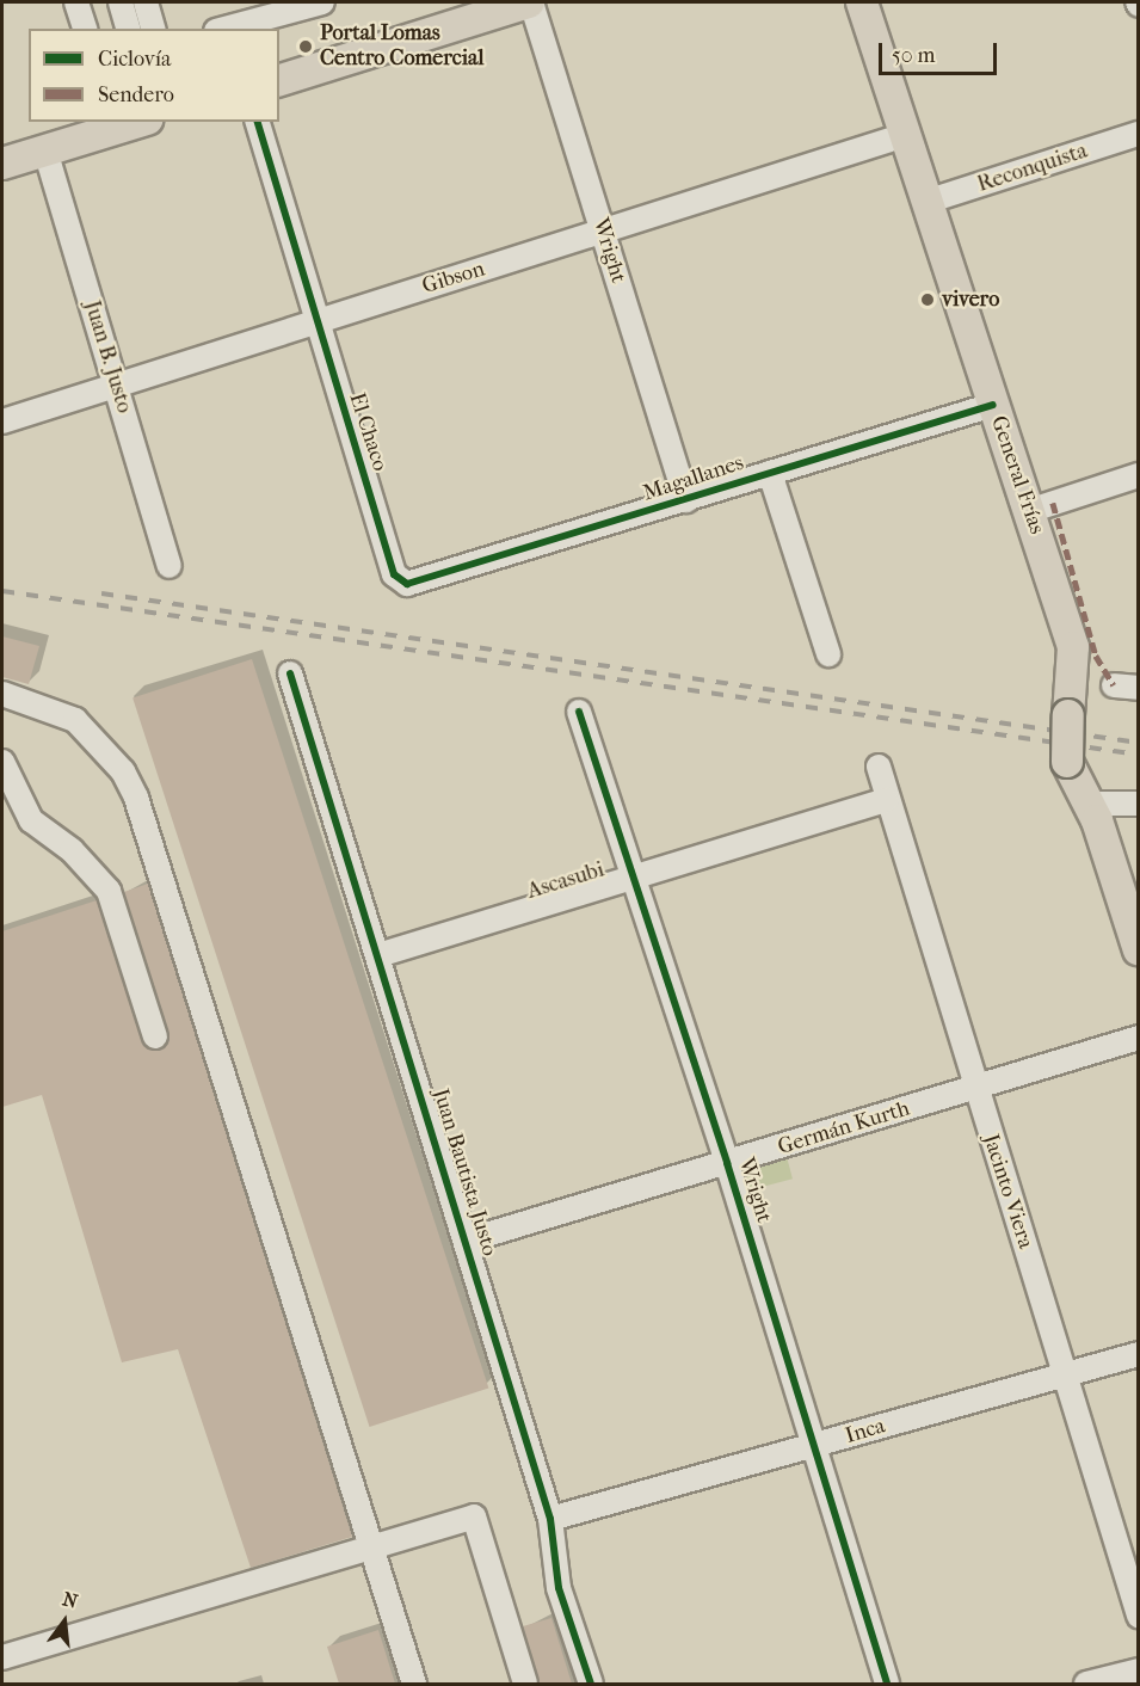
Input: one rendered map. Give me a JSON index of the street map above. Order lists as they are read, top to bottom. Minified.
{"streets":{"main road":["General Frías"],"street":["Reconquista","Wright","Gibson","Juan B. Justo","El Chaco","Magallanes","Ascasubi","Germán Kurth","Juan Bautista Justo","Jacinto Viera","Inca"]},"crossings":[["Reconquista","General Frías"],["Wright","Gibson"],["Wright","Magallanes"],["Wright","Ascasubi"],["Wright","Germán Kurth"],["Wright","Inca"],["Gibson","Juan B. Justo"],["Gibson","El Chaco"],["Gibson","General Frías"],["El Chaco","Magallanes"],["General Frías","Magallanes"],["Ascasubi","Juan Bautista Justo"],["Ascasubi","Jacinto Viera"],["Germán Kurth","Juan Bautista Justo"],["Germán Kurth","Jacinto Viera"],["Juan Bautista Justo","Inca"],["Jacinto Viera","Inca"]],"places":["Portal Lomas Centro Comercial","vivero"],"legend":["Ciclovía","Sendero"],"scale_bar":"50 m","north":"top"}
